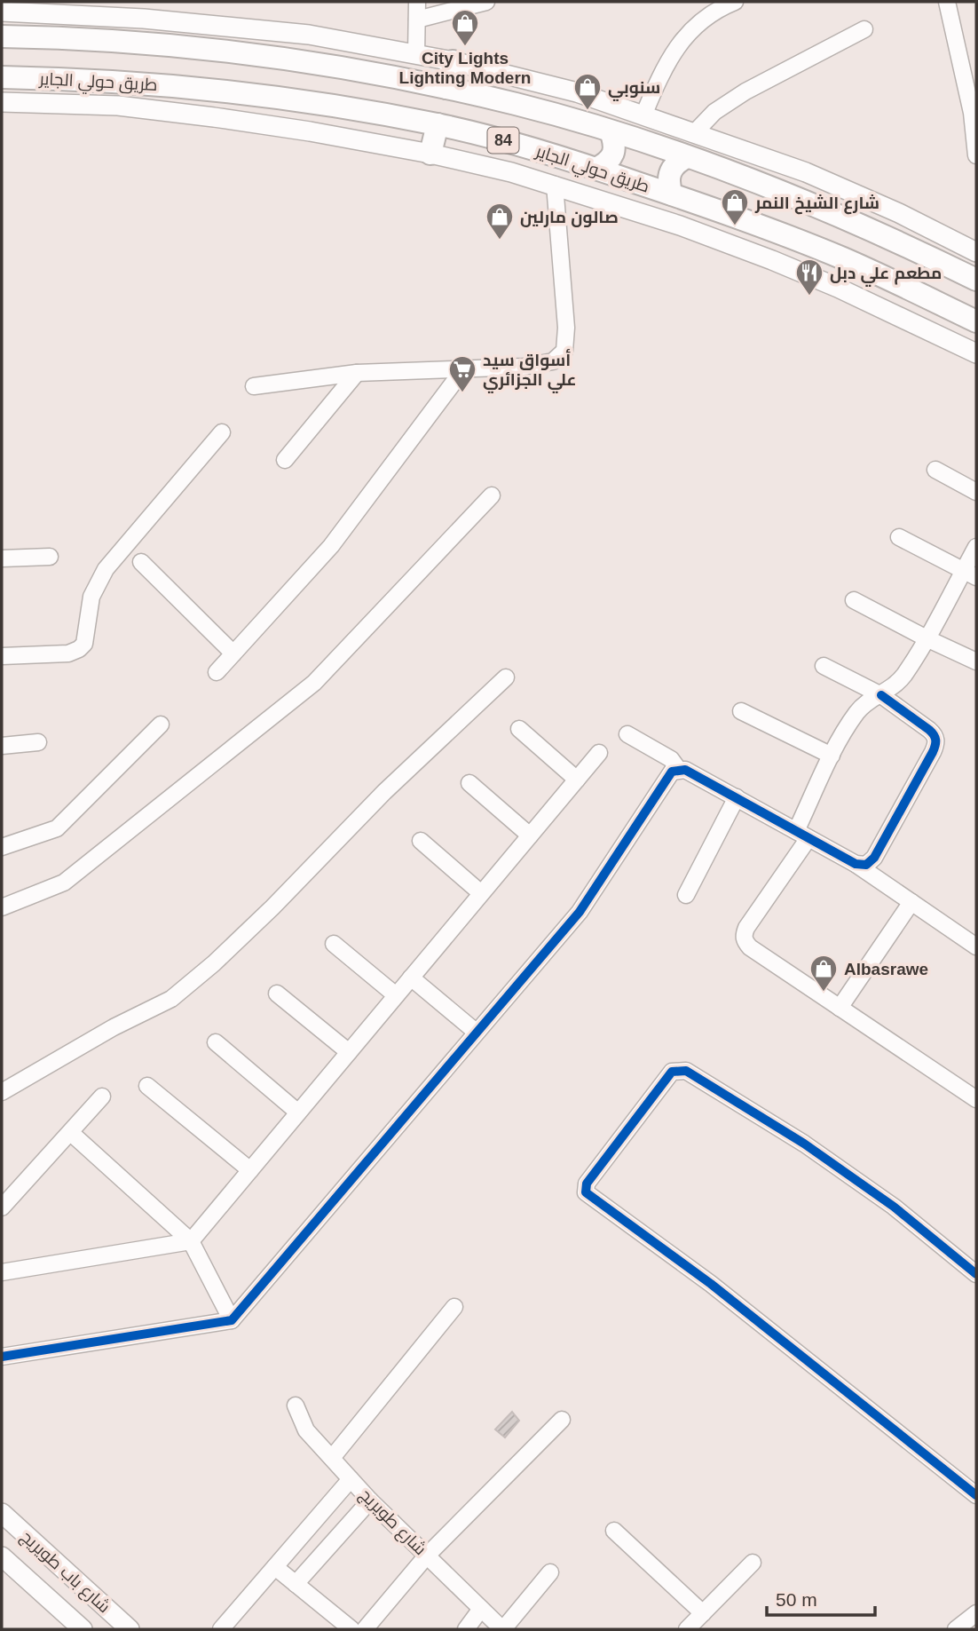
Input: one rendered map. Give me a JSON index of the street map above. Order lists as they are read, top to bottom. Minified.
{"streets":{"highway":["طريق حولي الجاير","84"],"main road":["شارع باب طويريج"],"street":["شارع طويريج"]},"places":{"shop":["City Lights Lighting Modern","سنوبي","شارع الشيخ النمر","صالون مارلين","Albasrawe"],"restaurant":["مطعم علي دبل"],"supermarket":["أسواق سيد علي الجزائري"]},"scale_bar":"50 m"}
